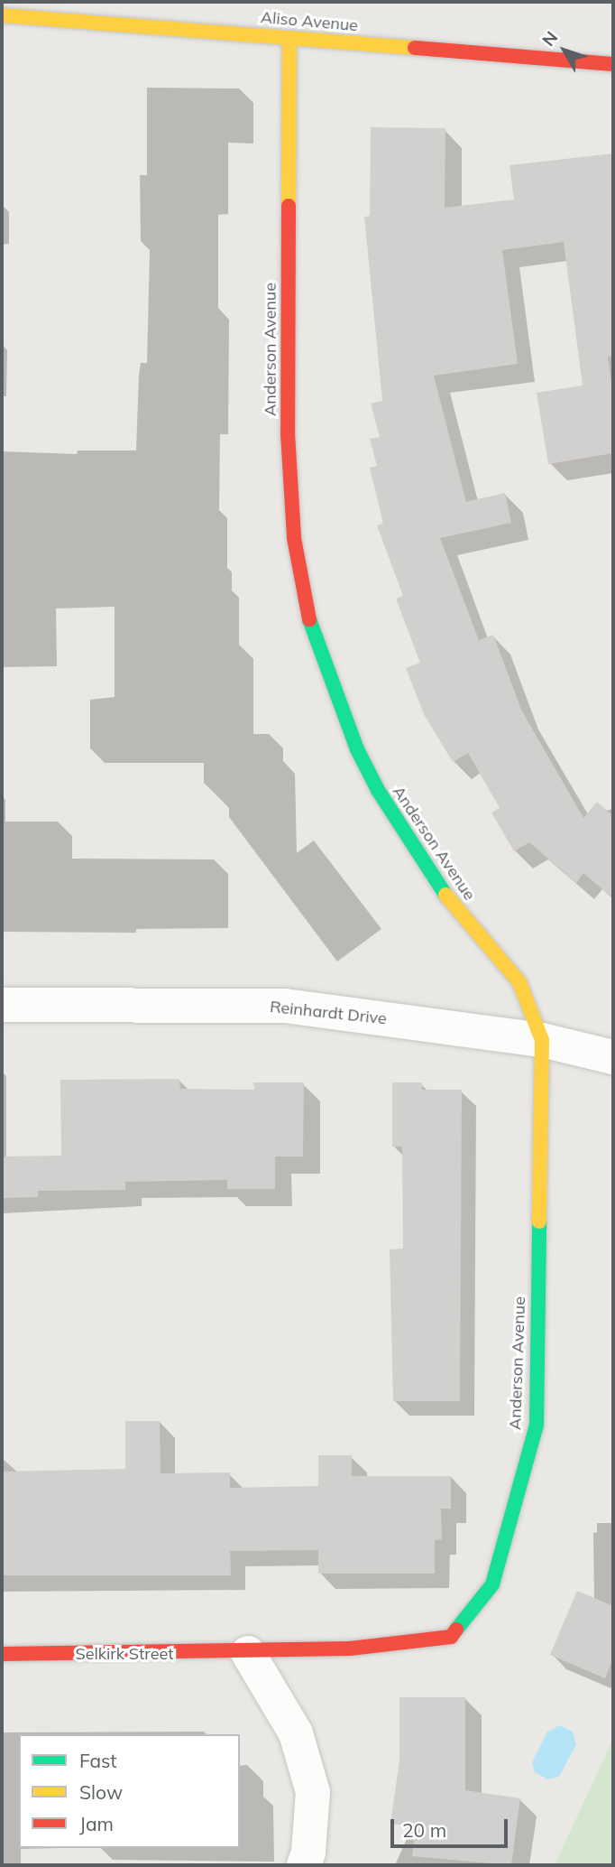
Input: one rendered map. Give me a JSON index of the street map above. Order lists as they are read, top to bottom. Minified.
{"streets":{"street":["Aliso Avenue","Anderson Avenue","Reinhardt Drive","Selkirk Street"]},"crossings":[["Aliso Avenue","Anderson Avenue"],["Anderson Avenue","Reinhardt Drive"],["Anderson Avenue","Selkirk Street"]],"legend":["Fast","Slow","Jam"],"scale_bar":"20 m","north":"top left"}
